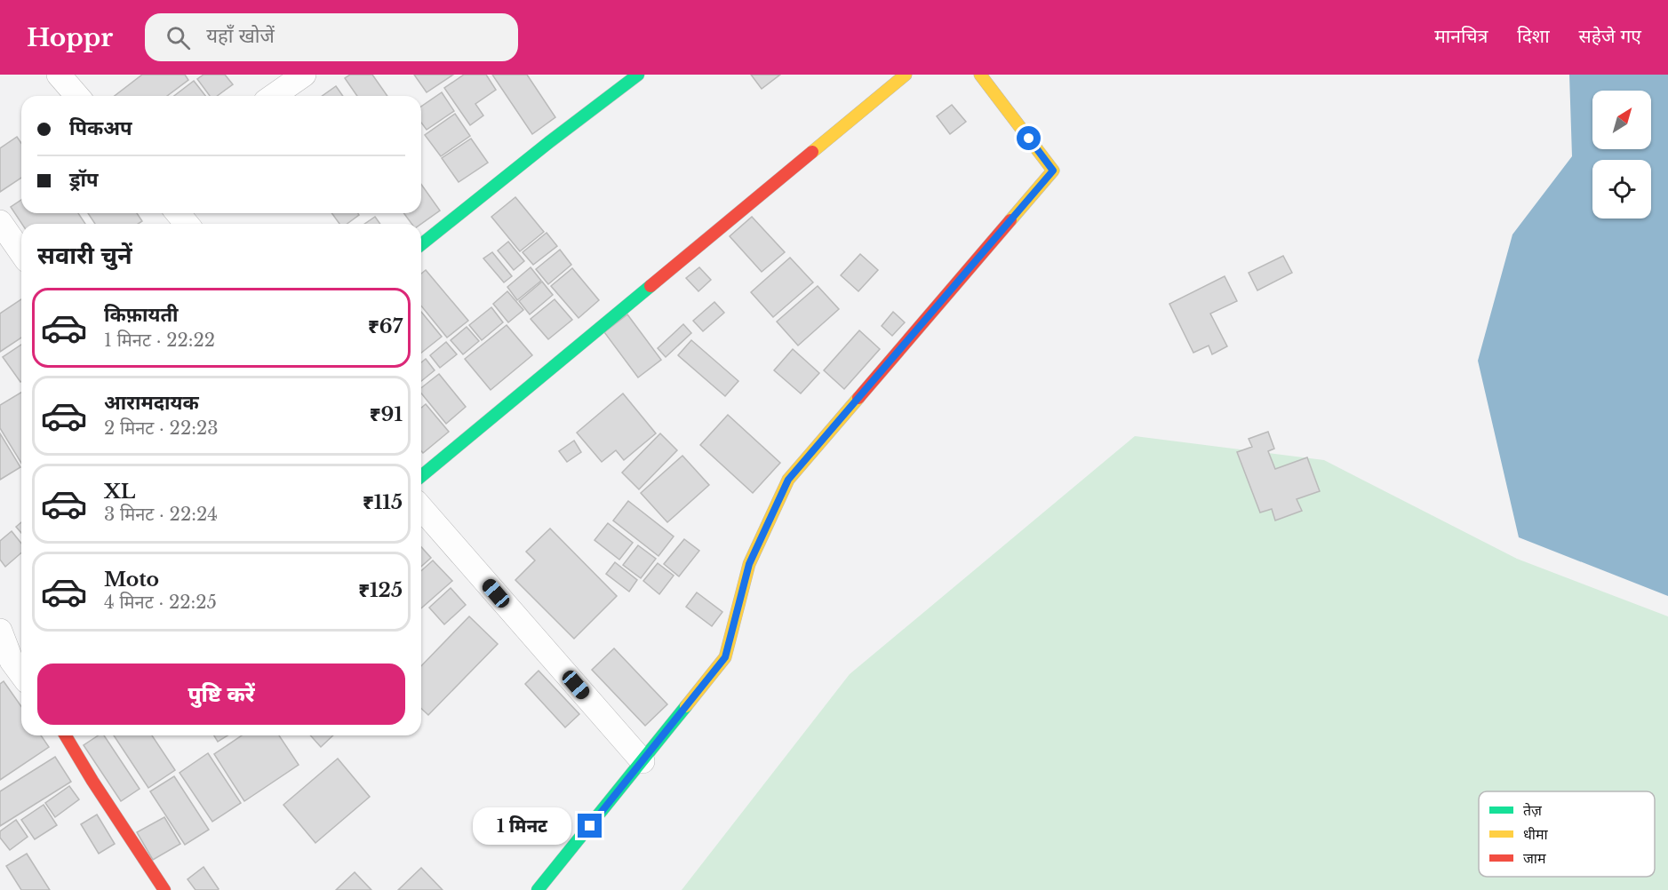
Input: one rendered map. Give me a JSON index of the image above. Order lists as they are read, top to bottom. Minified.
{"legend":["तेज़","धीमा","जाम"],"north":"top right","page":{"header":"Hoppr","search":"यहाँ खोजें","nav":["मानचित्र","दिशा","सहेजे गए"],"banner":["पिकअप","ड्रॉप"],"heading":"सवारी चुनें","list":[{"name":"किफ़ायती","note":"1 मिनट · 22:22","value":"₹67"},{"name":"आरामदायक","note":"2 मिनट · 22:23","value":"₹91"},{"name":"XL","note":"3 मिनट · 22:24","value":"₹115"},{"name":"Moto","note":"4 मिनट · 22:25","value":"₹125"}],"buttons":"पुष्टि करें","bubble":"1 मिनट"}}
